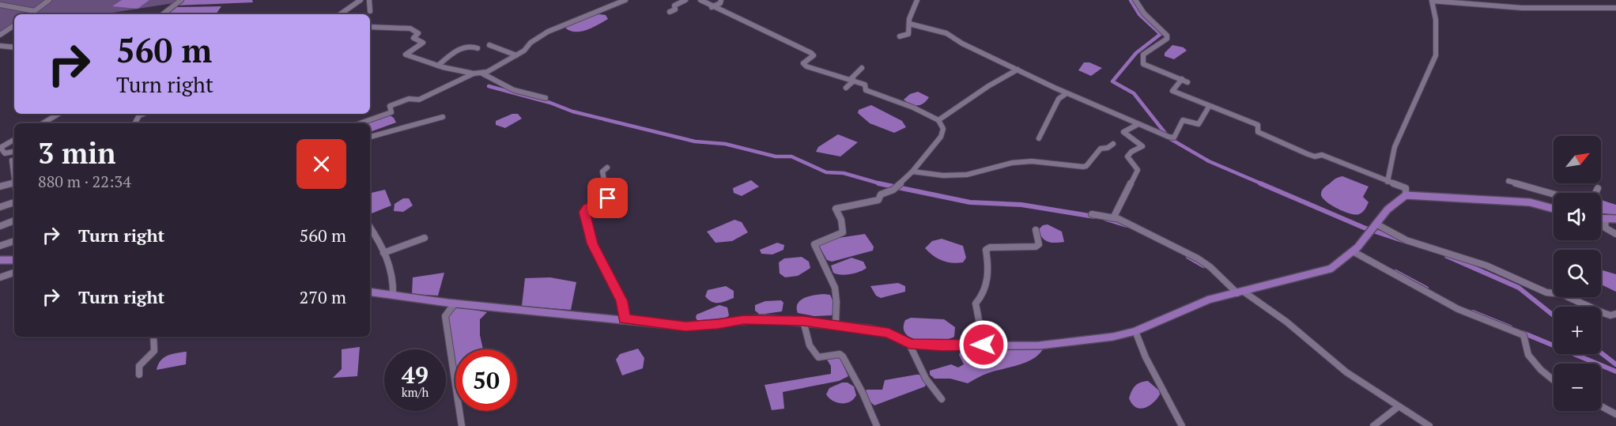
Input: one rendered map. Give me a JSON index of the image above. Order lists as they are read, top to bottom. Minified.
{"north":"top right","page":{"turn":["560 m","Turn right"],"heading":["3 min","880 m · 22:34"],"map_buttons":["+","−"],"list":[{"name":"Turn right","value":"560 m"},{"name":"Turn right","value":"270 m"}],"speed":"49 km/h","limit":"50"}}
